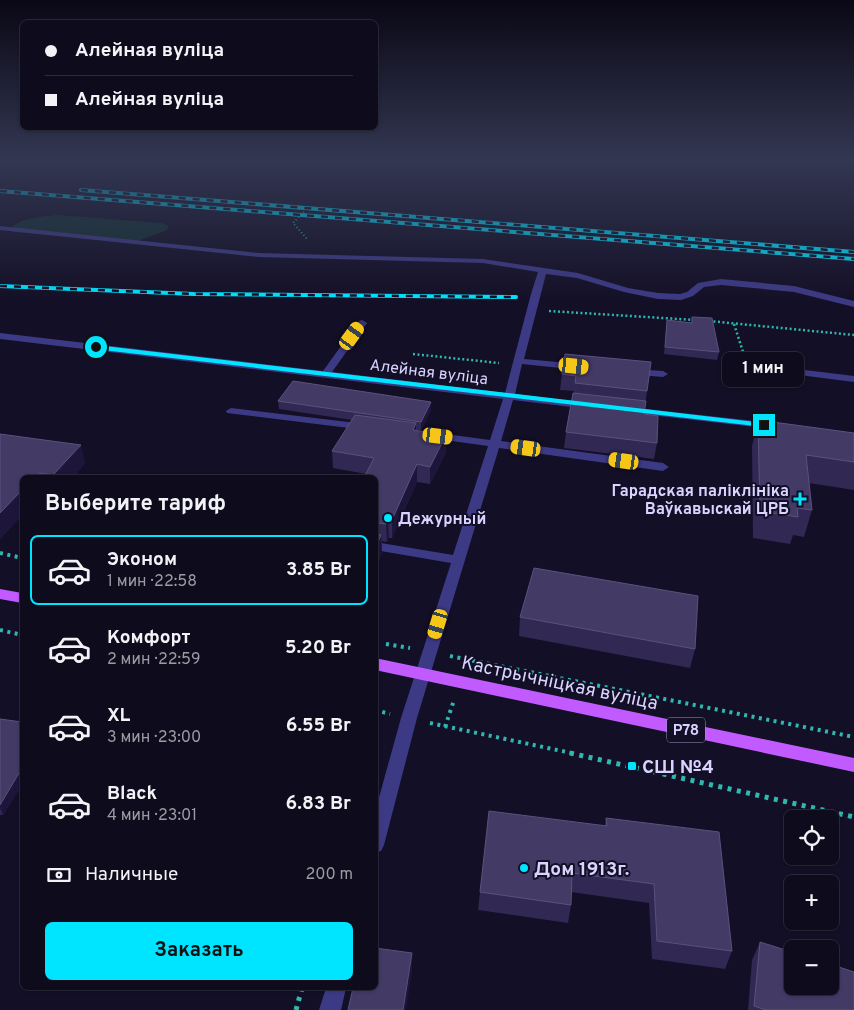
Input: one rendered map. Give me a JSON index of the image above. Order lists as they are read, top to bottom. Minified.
{"streets":{"main road":["Кастрычніцкая вуліца","Р78"],"street":["Алейная вуліца"]},"places":{"health":["Гарадская паліклініка Ваўкавыскай ЦРБ"],"other":["Дежурный","Дом 1913г."],"transit":["СШ №4"]},"page":{"banner":["Алейная вуліца","Алейная вуліца"],"bubble":"1 мин","heading":"Выберите тариф","list":[{"name":"Эконом","note":"1 мин · 22:58","value":"3.85 Br"},{"name":"Комфорт","note":"2 мин · 22:59","value":"5.20 Br"},{"name":"XL","note":"3 мин · 23:00","value":"6.55 Br"},{"name":"Black","note":"4 мин · 23:01","value":"6.83 Br"}],"map_buttons":["+","−"],"pay":["Наличные","200 m"],"buttons":"Заказать"}}
